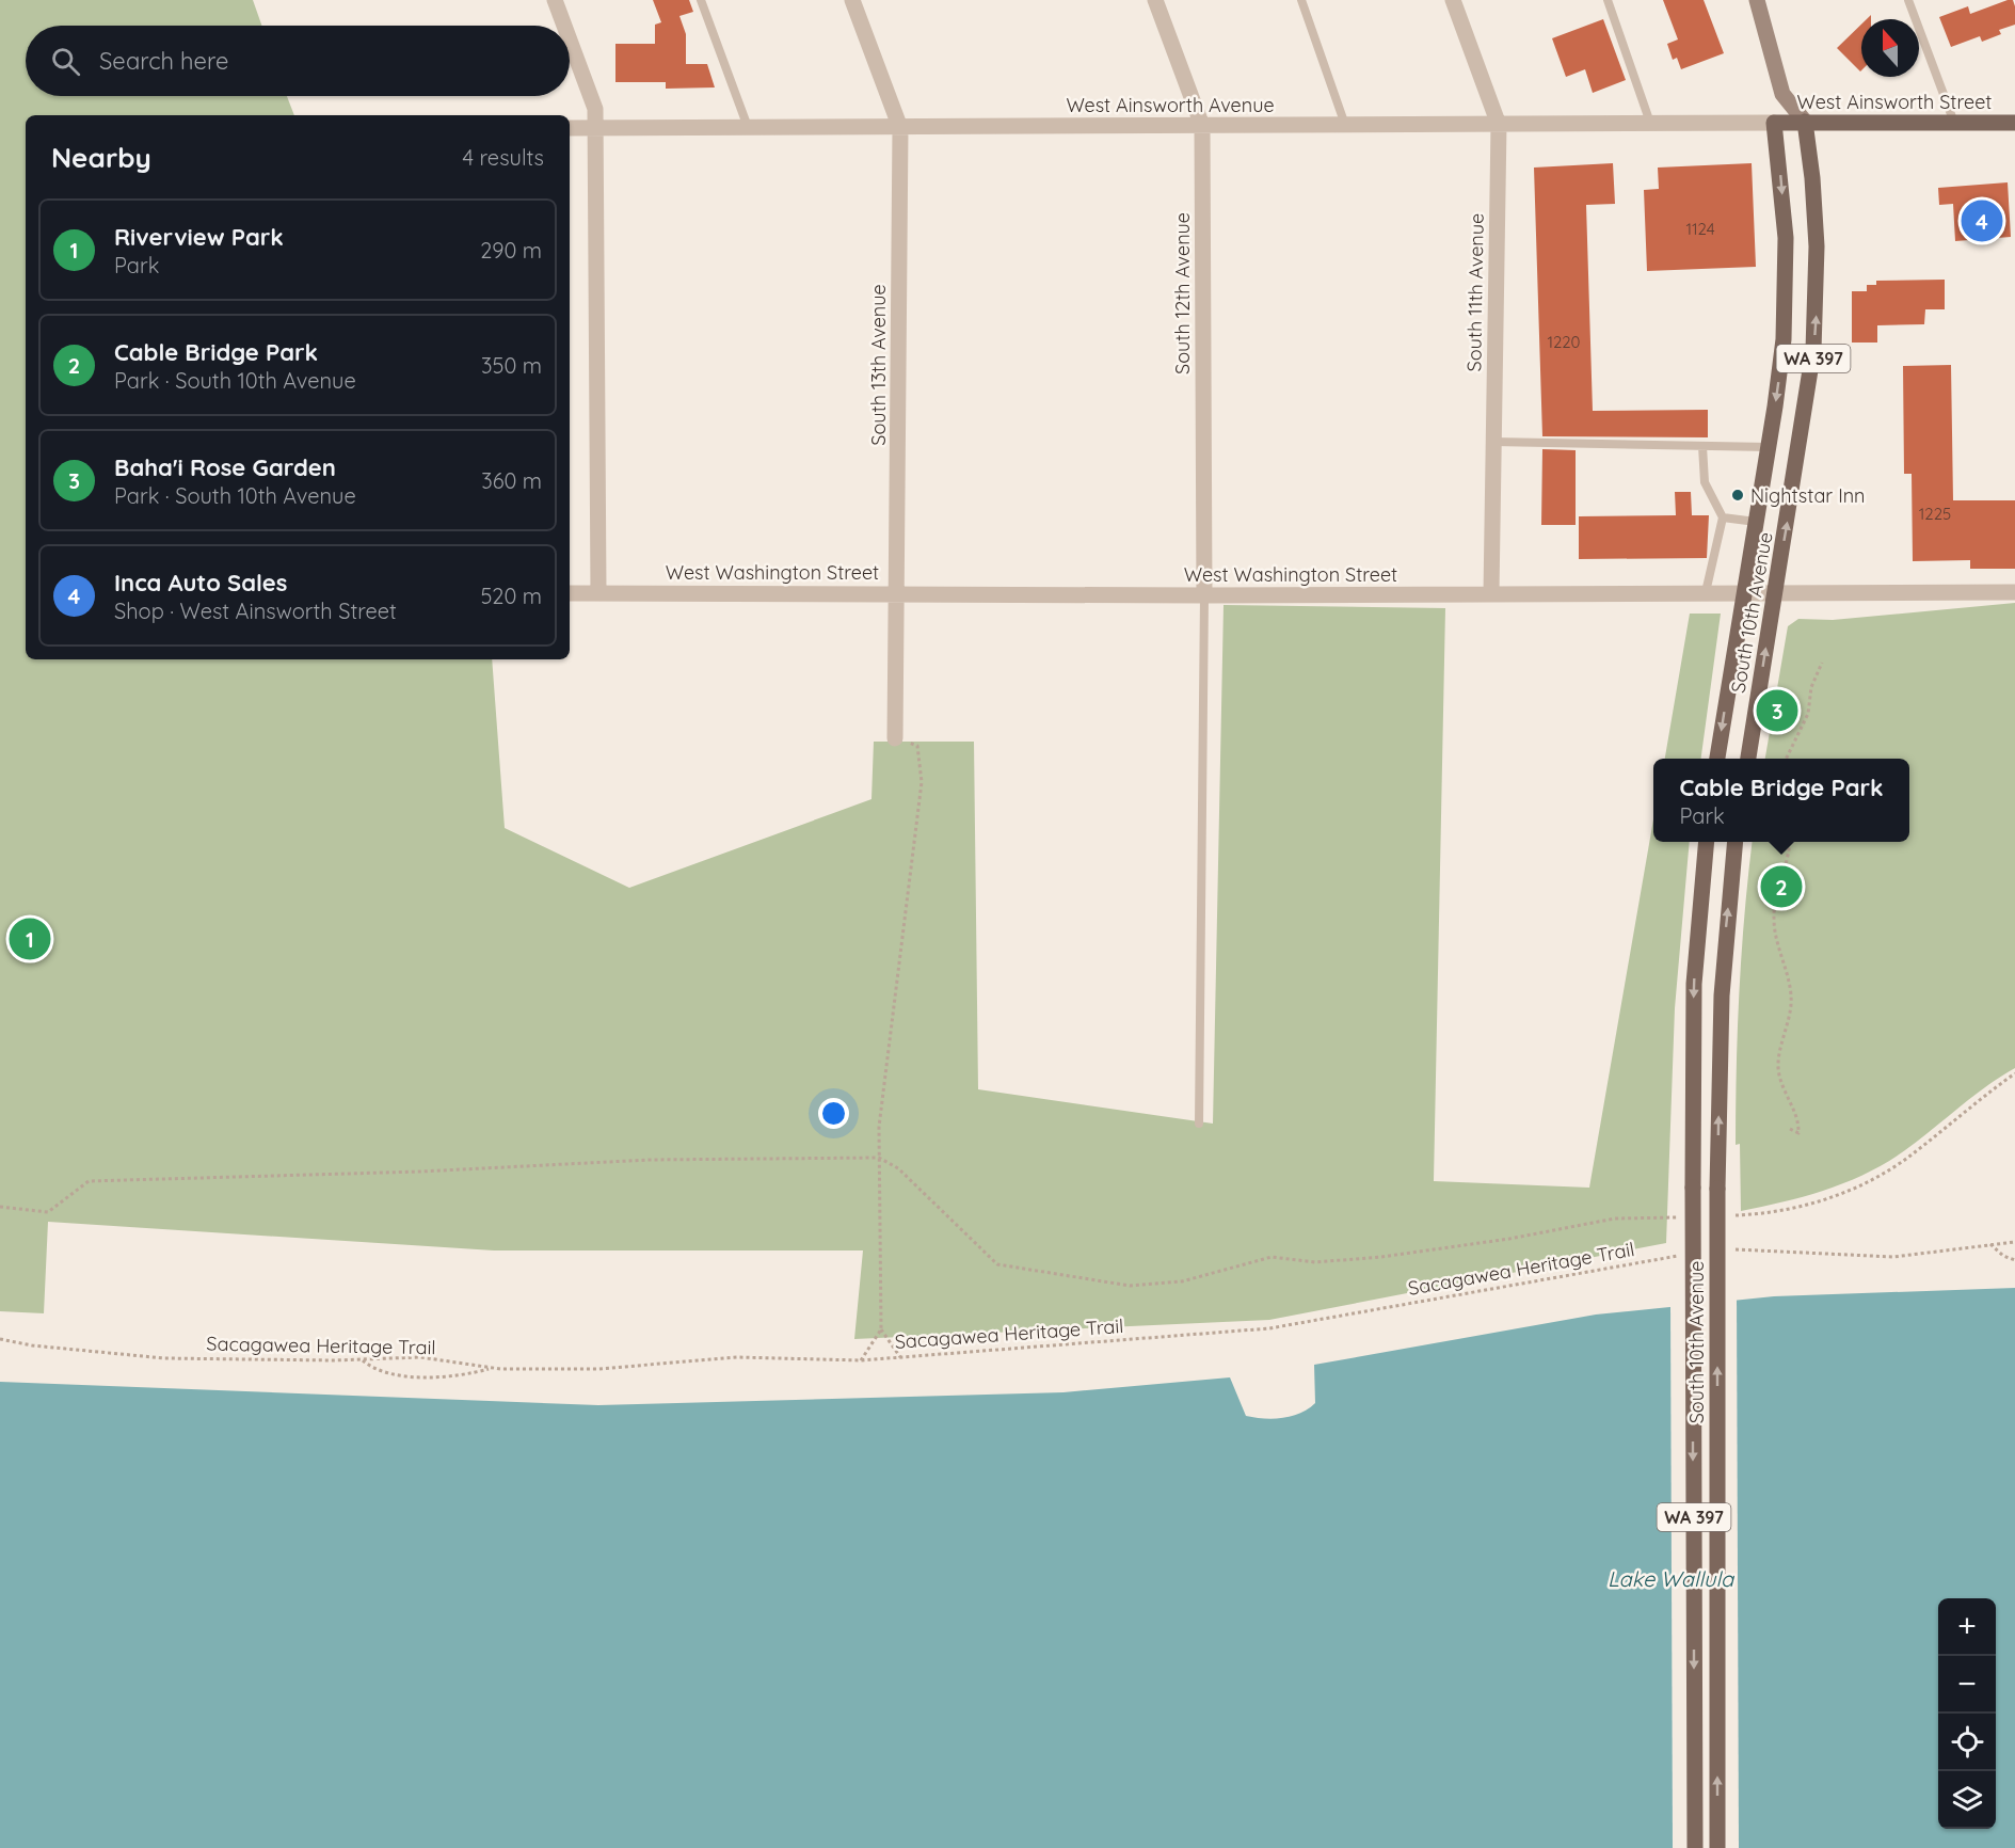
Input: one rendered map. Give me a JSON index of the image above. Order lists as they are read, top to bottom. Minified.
{"streets":{"main road":["West Ainsworth Street","WA 397","South 10th Avenue"],"street":["West Ainsworth Avenue","South 11th Avenue","South 12th Avenue","South 13th Avenue","West Washington Street"],"path":["Sacagawea Heritage Trail"]},"crossings":[["West Ainsworth Street","West Ainsworth Avenue"],["West Ainsworth Street","South 10th Avenue"],["West Ainsworth Avenue","South 11th Avenue"],["West Ainsworth Avenue","South 12th Avenue"],["West Ainsworth Avenue","South 13th Avenue"],["West Ainsworth Avenue","South 10th Avenue"],["South 11th Avenue","West Washington Street"],["South 12th Avenue","West Washington Street"],["South 13th Avenue","West Washington Street"],["West Washington Street","South 10th Avenue"]],"water":["Lake Wallula"],"places":["Nightstar Inn"],"house_numbers":["1124","1220","1225"],"north":"top","page":{"search":"Search here","heading":["Nearby","4 results"],"pins":["4","3","2","1"],"list":[{"mark":"1","name":"Riverview Park","note":"Park","value":"290 m"},{"mark":"2","name":"Cable Bridge Park","note":"Park · South 10th Avenue","value":"350 m"},{"mark":"3","name":"Baha'i Rose Garden","note":"Park · South 10th Avenue","value":"360 m"},{"mark":"4","name":"Inca Auto Sales","note":"Shop · West Ainsworth Street","value":"520 m"}],"popup":["Cable Bridge Park","Park"],"map_buttons":["+","−"]}}
